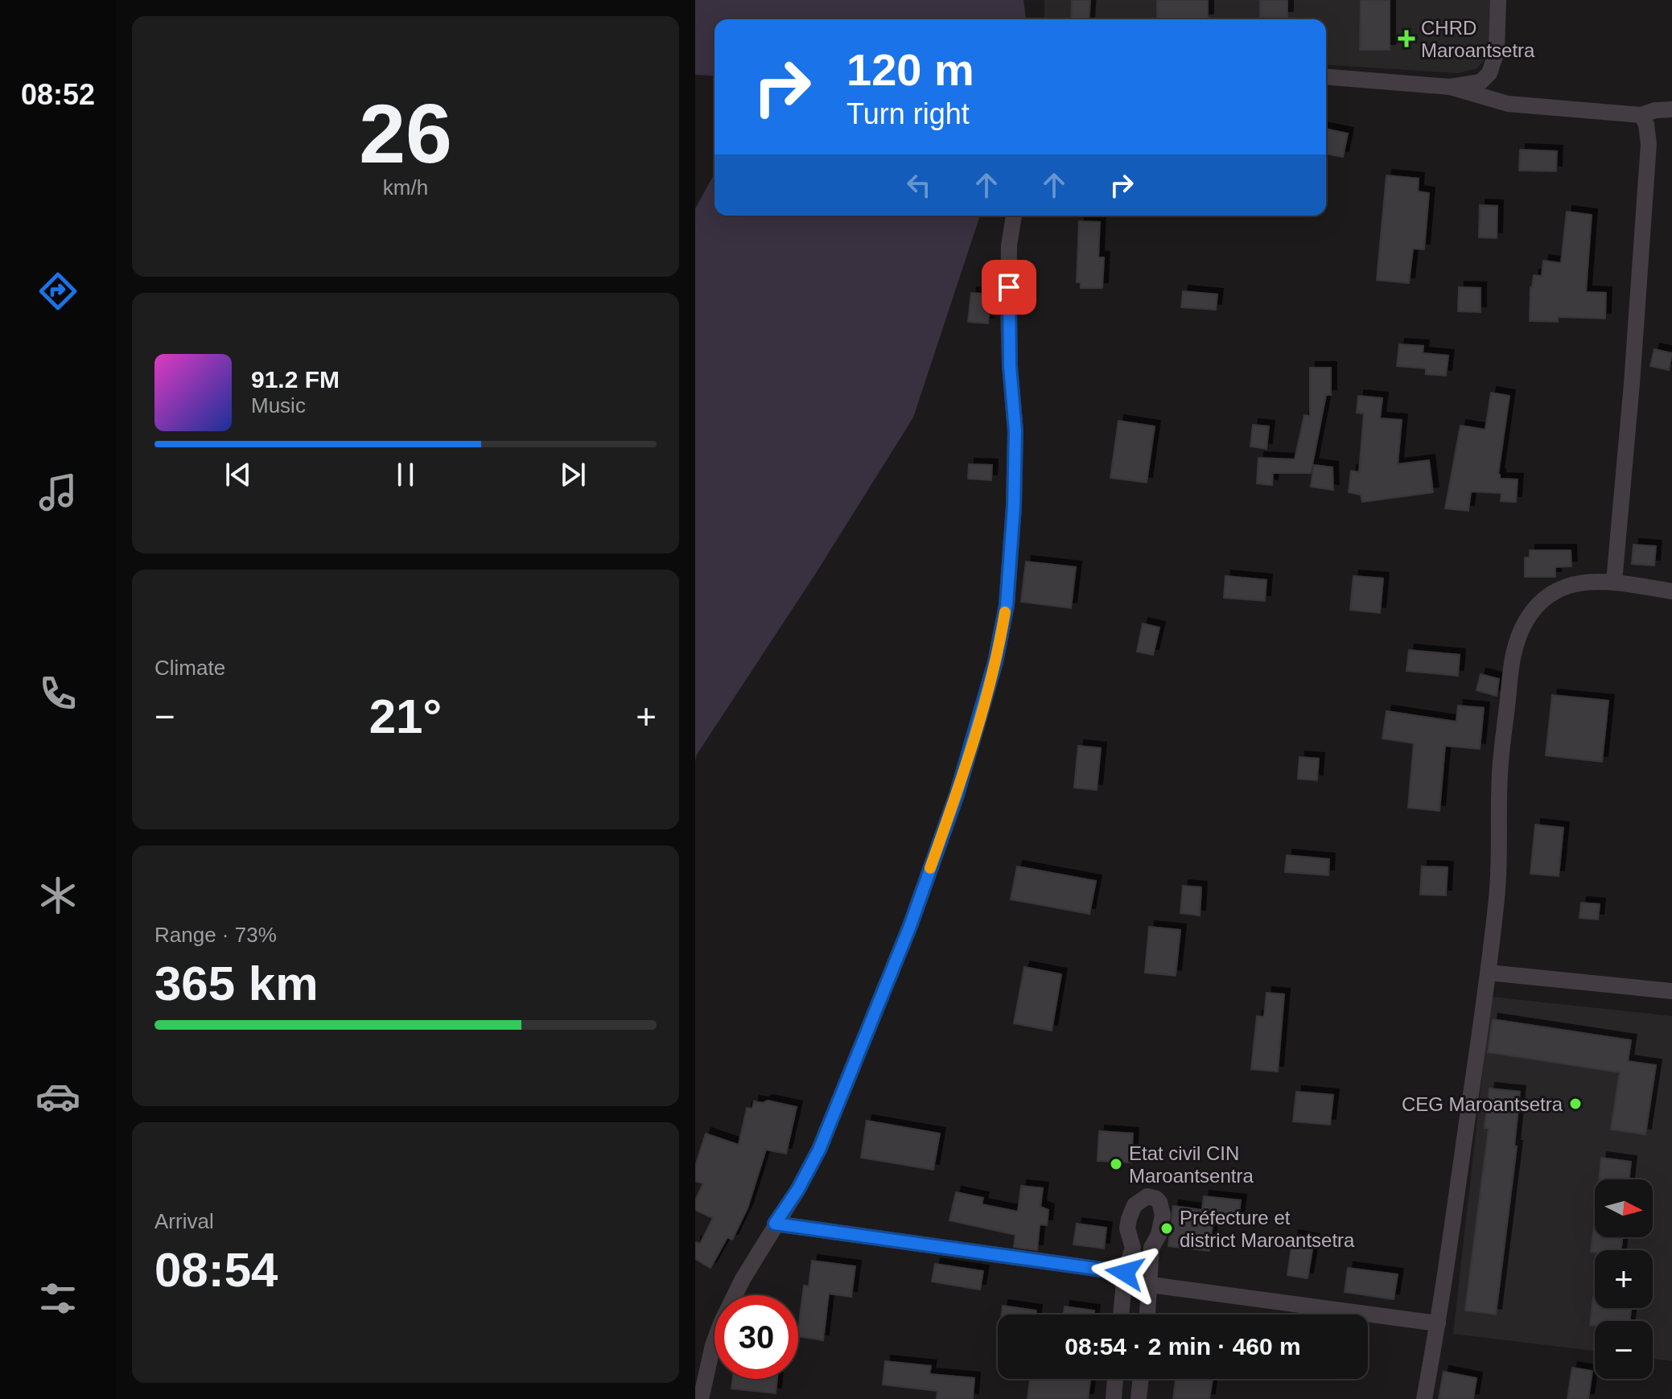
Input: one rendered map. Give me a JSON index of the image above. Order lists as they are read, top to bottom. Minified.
{"places":{"health":["CHRD Maroantsetra"],"other":["CEG Maroantsetra","Etat civil CIN Maroantsentra","Préfecture et district Maroantsetra"]},"north":"right","page":{"tabs":"08:52","tile":[["26","km/h"],"Climate",["Range · 73%","365 km"],["Arrival","08:54"]],"turn":["120 m","Turn right"],"song":["91.2 FM","Music"],"heat":["−","21°","+"],"map_buttons":["+","−"],"limit":"30","trip":"08:54 · 2 min · 460 m"}}
